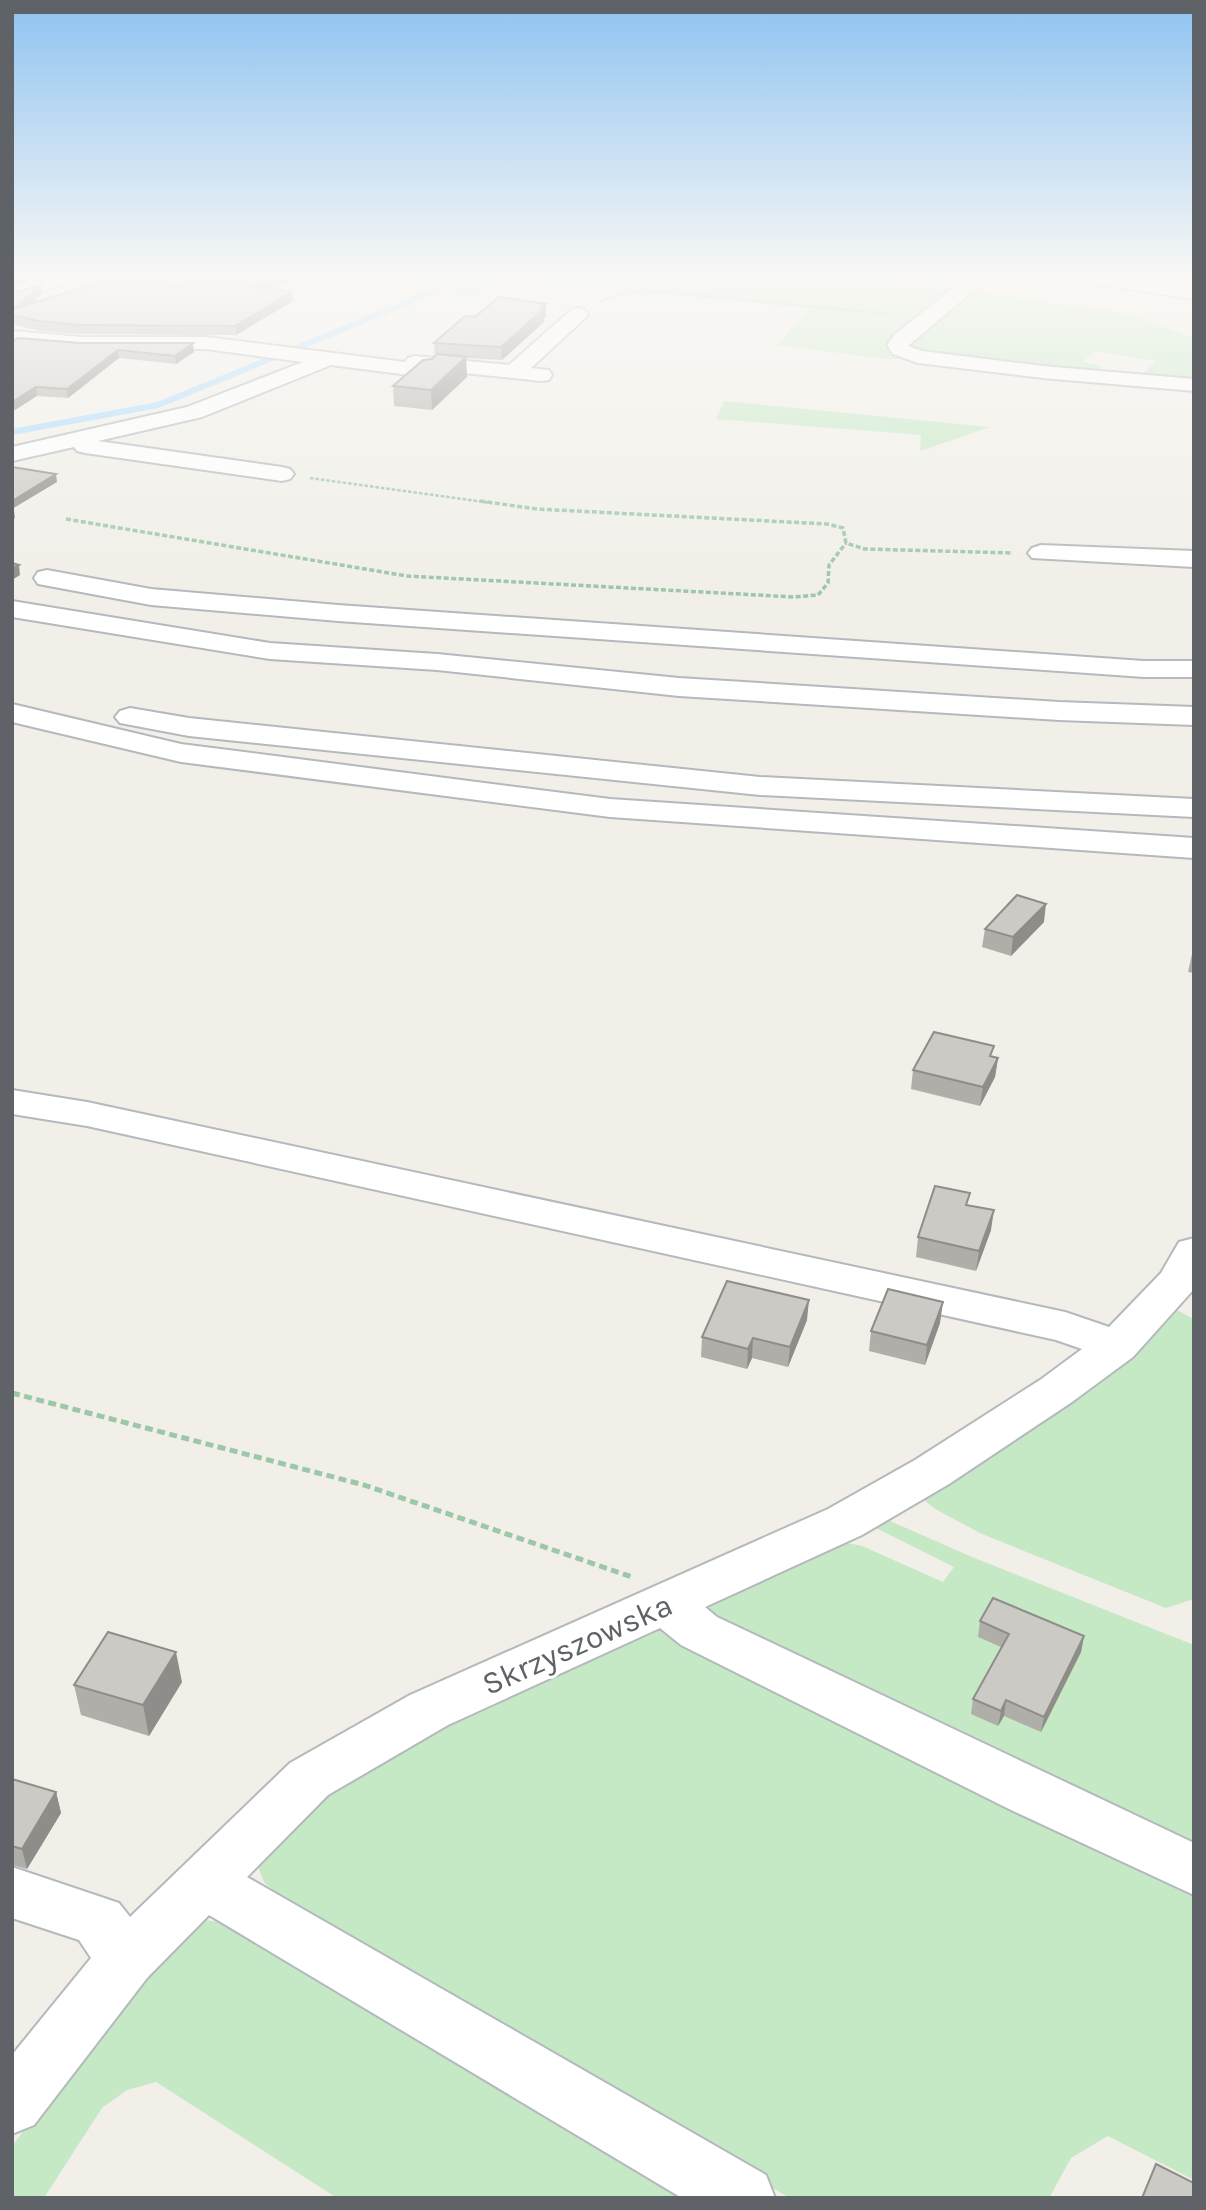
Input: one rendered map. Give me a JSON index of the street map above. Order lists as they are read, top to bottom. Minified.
{"streets":{"street":["Skrzyszowska"]}}
